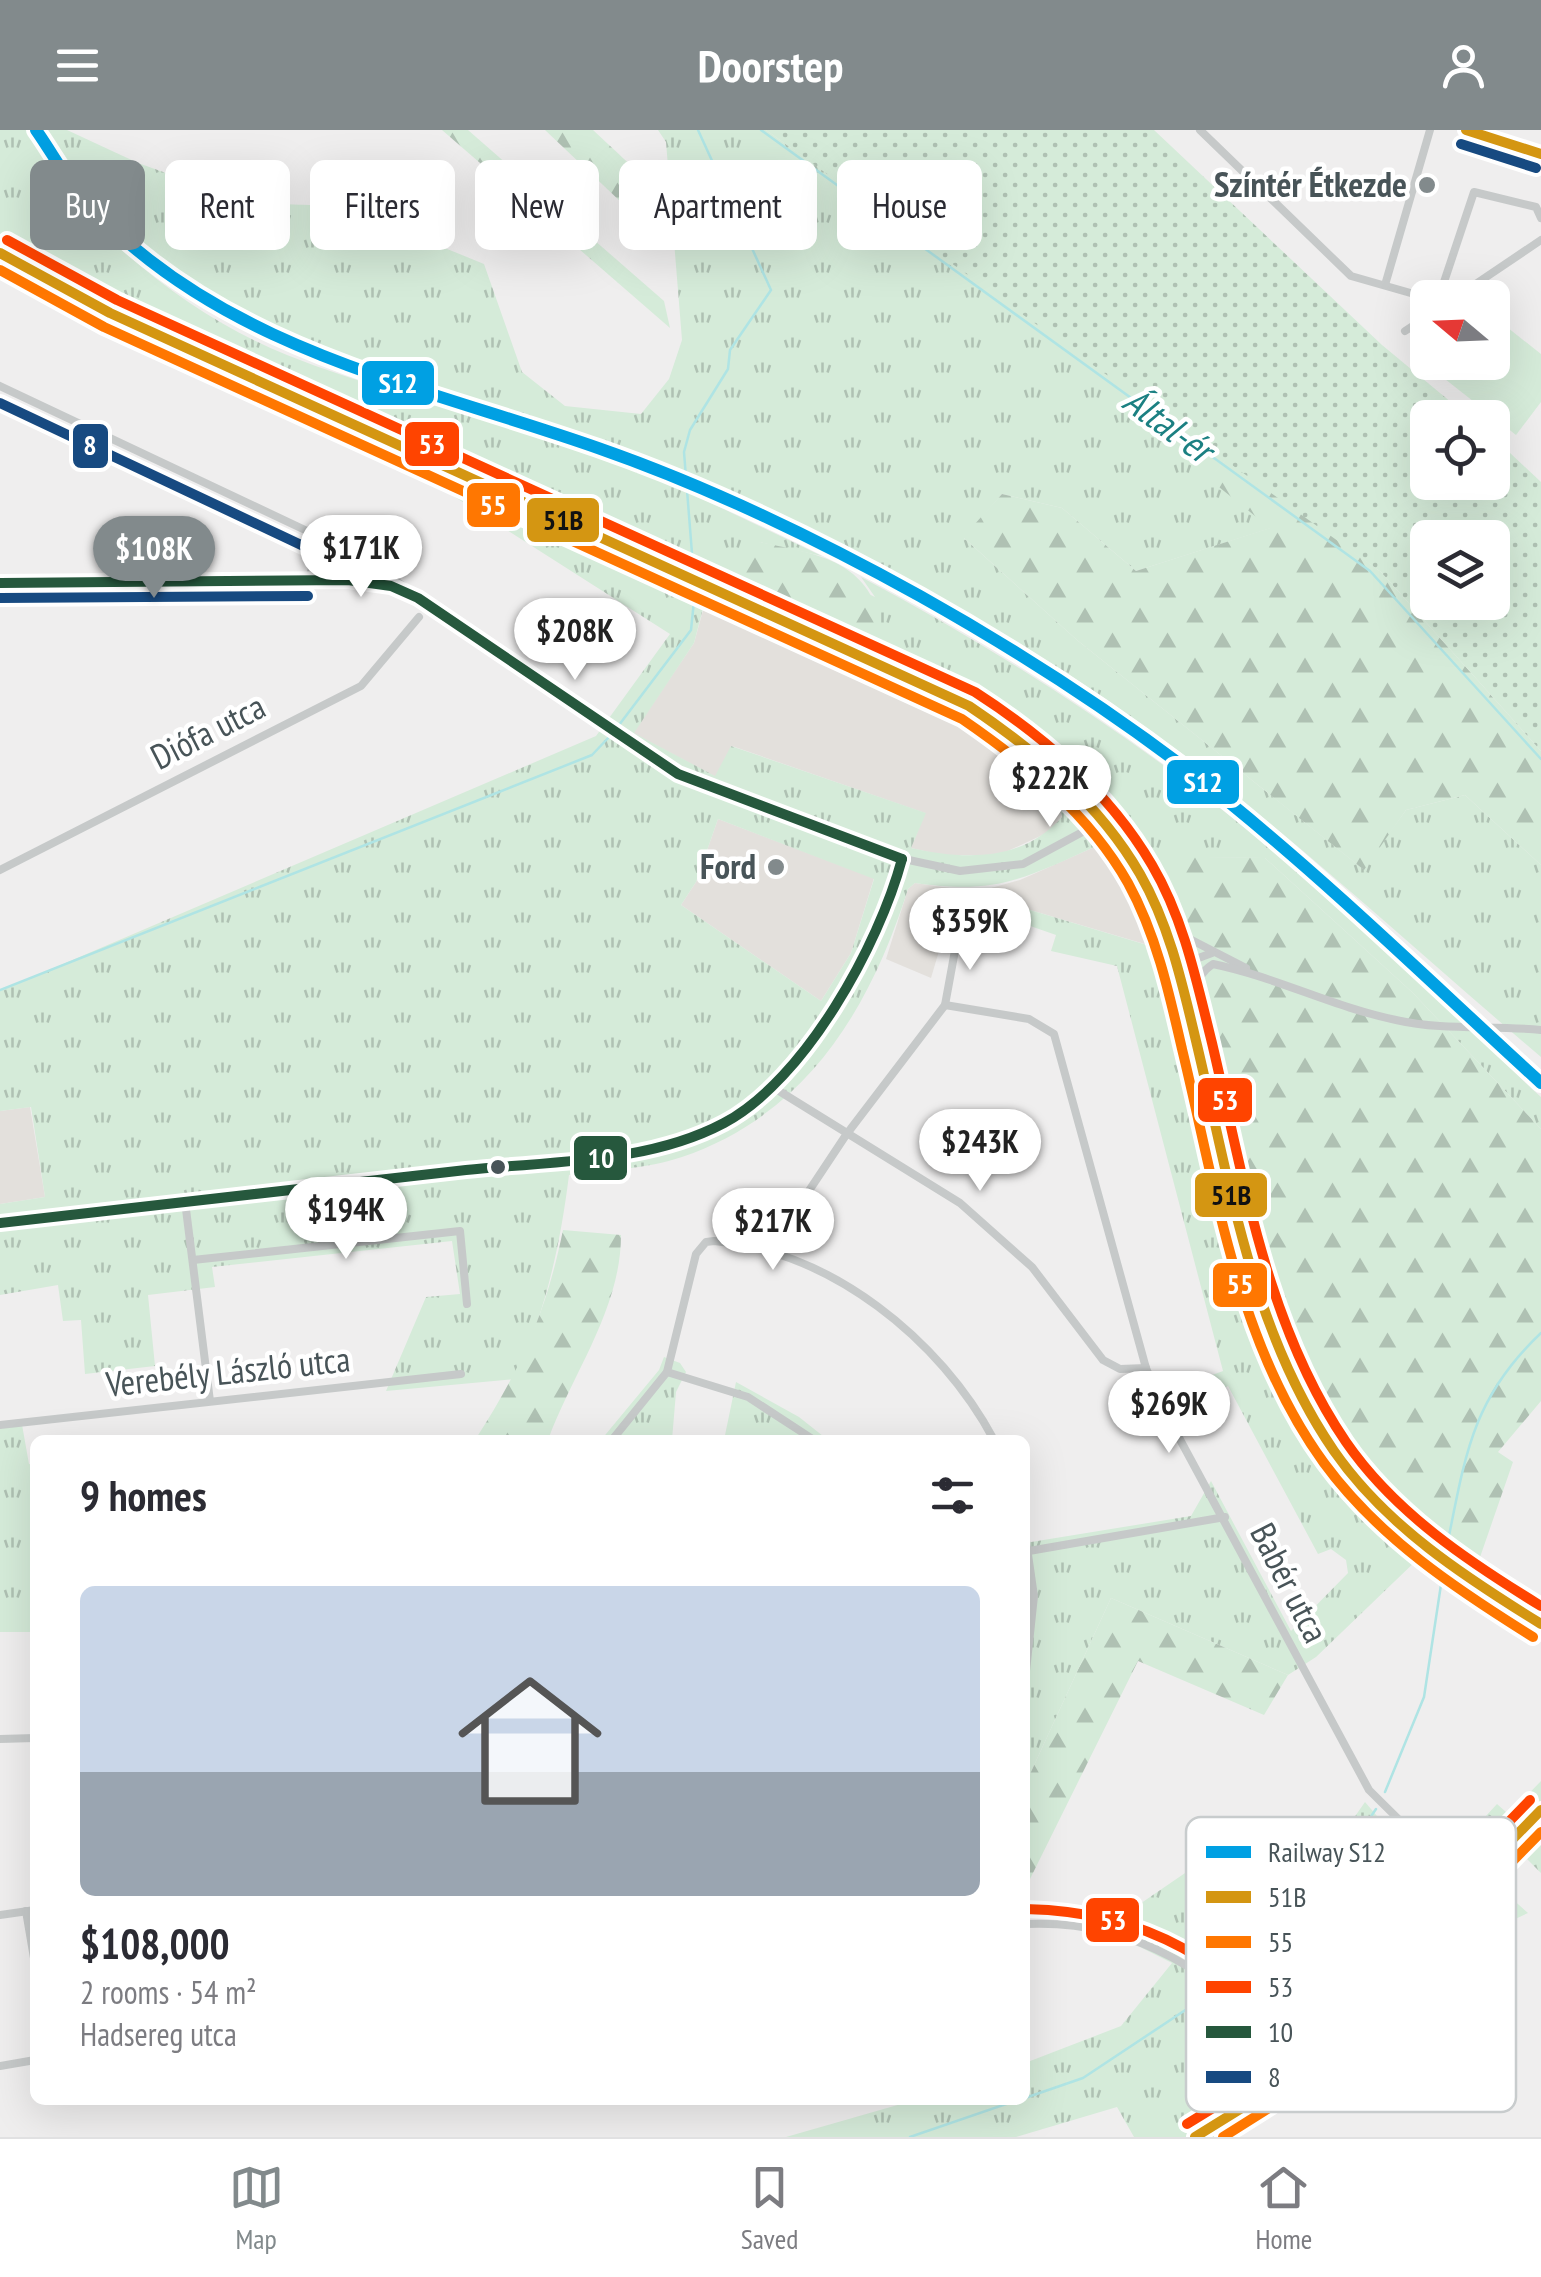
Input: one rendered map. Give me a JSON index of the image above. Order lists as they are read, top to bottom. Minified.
{"streets":{"street":["Diófa utca","Verebély László utca","Babér utca"]},"water":["Által-ér"],"places":["Színtér Étkezde","Ford"],"lines":["rail line S12","transit line 51B","transit line 8","transit line 53","transit line 55","transit line 10"],"legend":["Railway S12","51B","55","53","10","8"],"north":"left","page":{"header":"Doorstep","chip":["Buy","Rent","Filters","New","Apartment","House"],"price":["$171K","$108K","$208K","$222K","$359K","$243K","$194K","$217K","$269K"],"heading":"9 homes","list":[{"name":"$108,000","note":"2 rooms · 54 m² · Hadsereg utca"}],"tabs":["Map","Saved","Home"]}}
